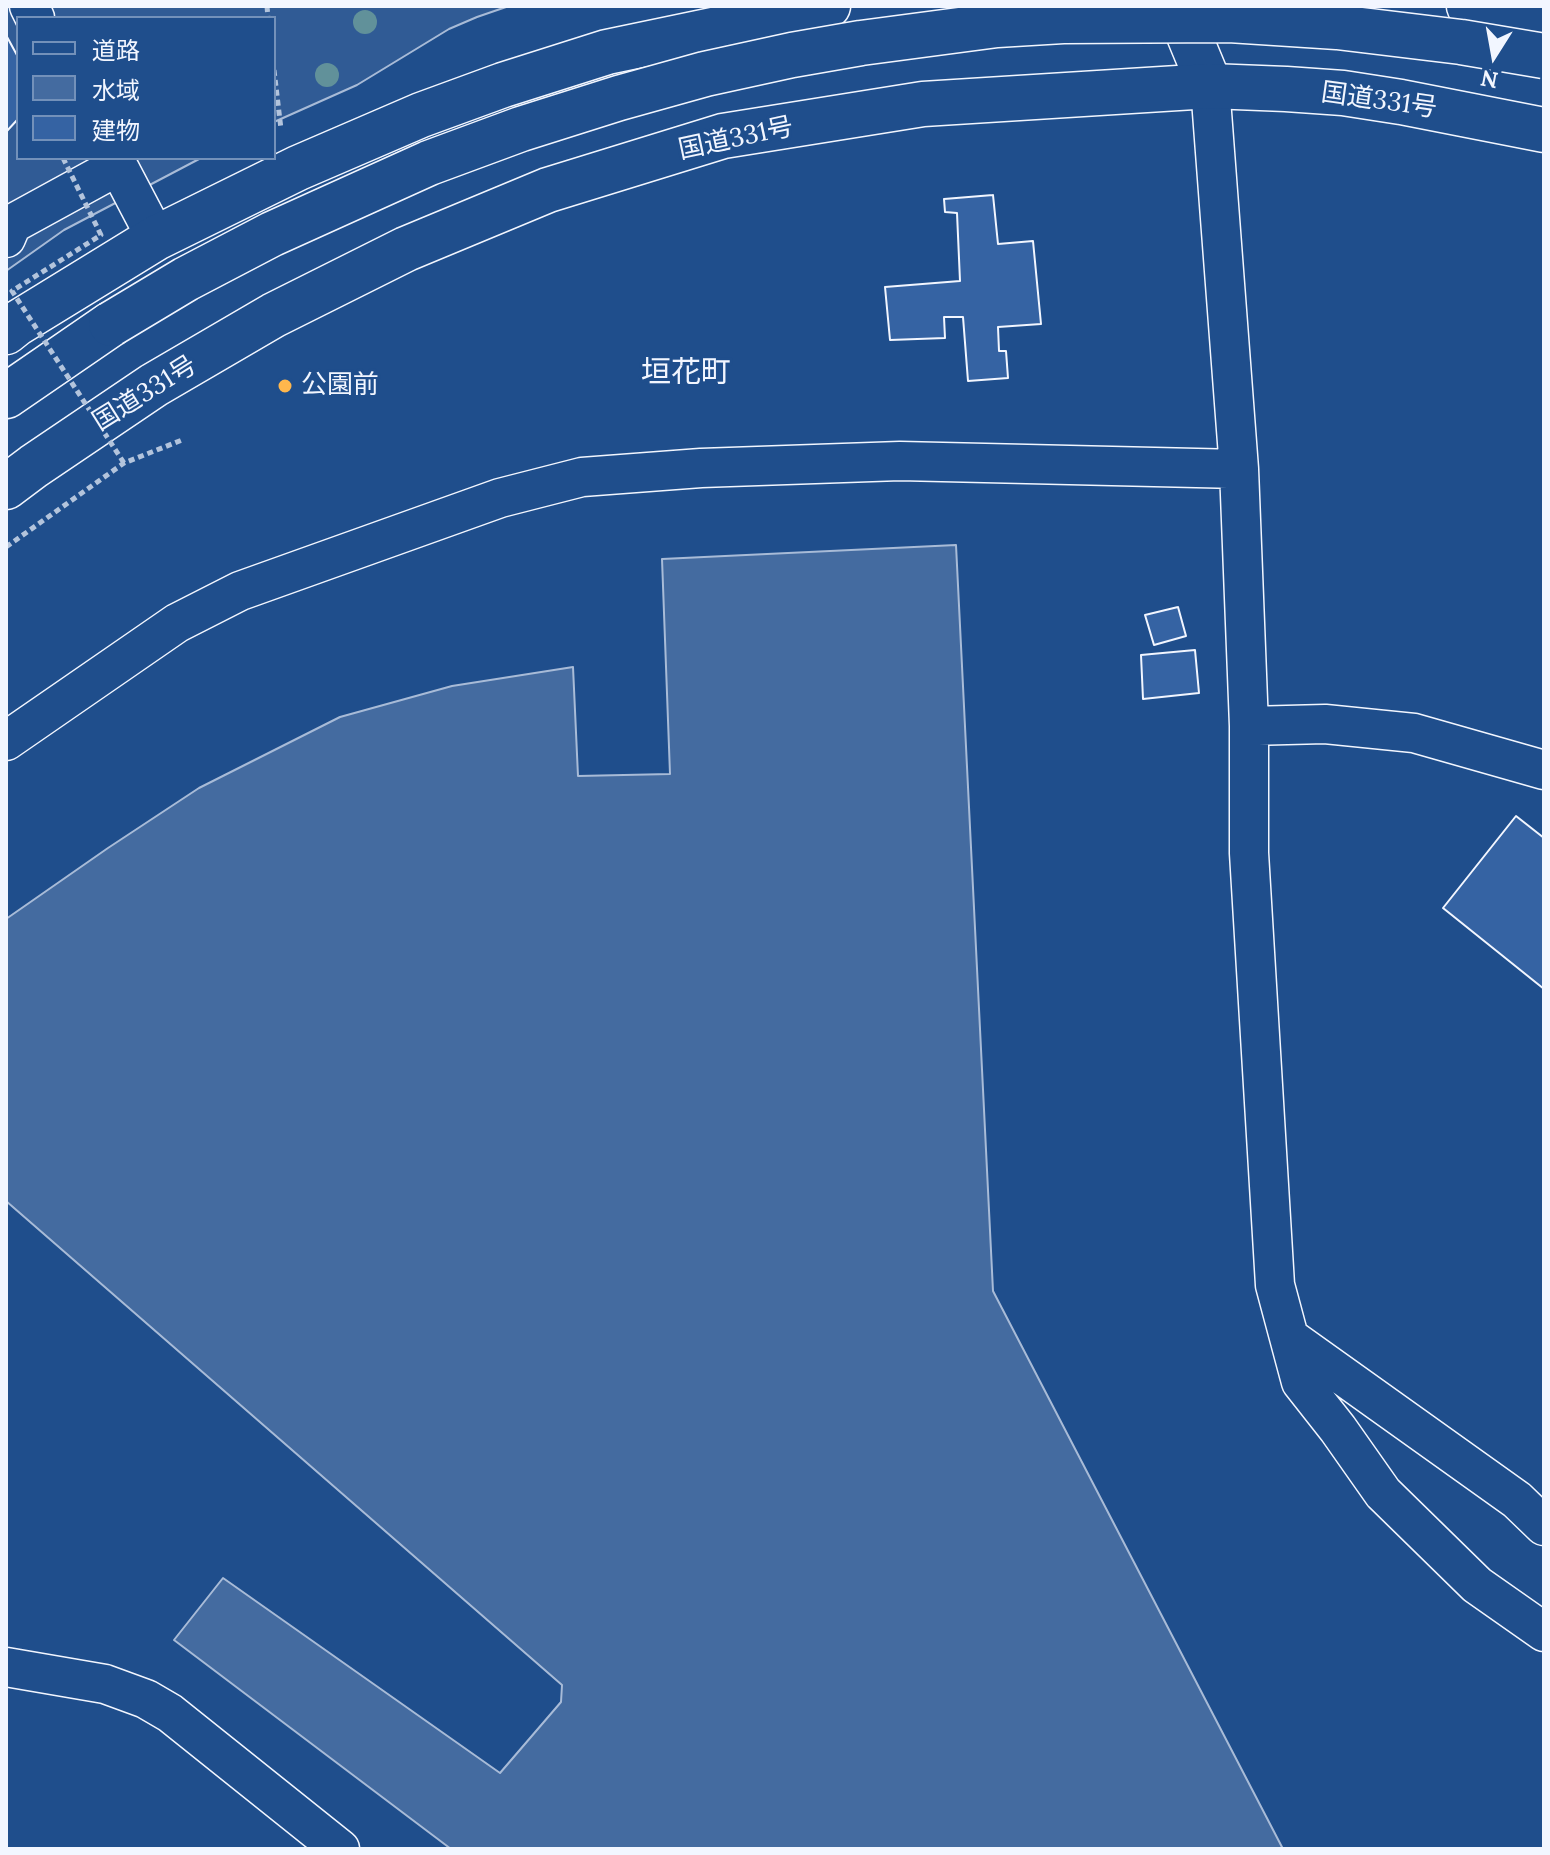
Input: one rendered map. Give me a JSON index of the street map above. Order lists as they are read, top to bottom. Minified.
{"streets":{"main road":["国道331号"]},"districts":["垣花町"],"places":["公園前"],"legend":["道路","水域","建物"],"north":"bottom"}
